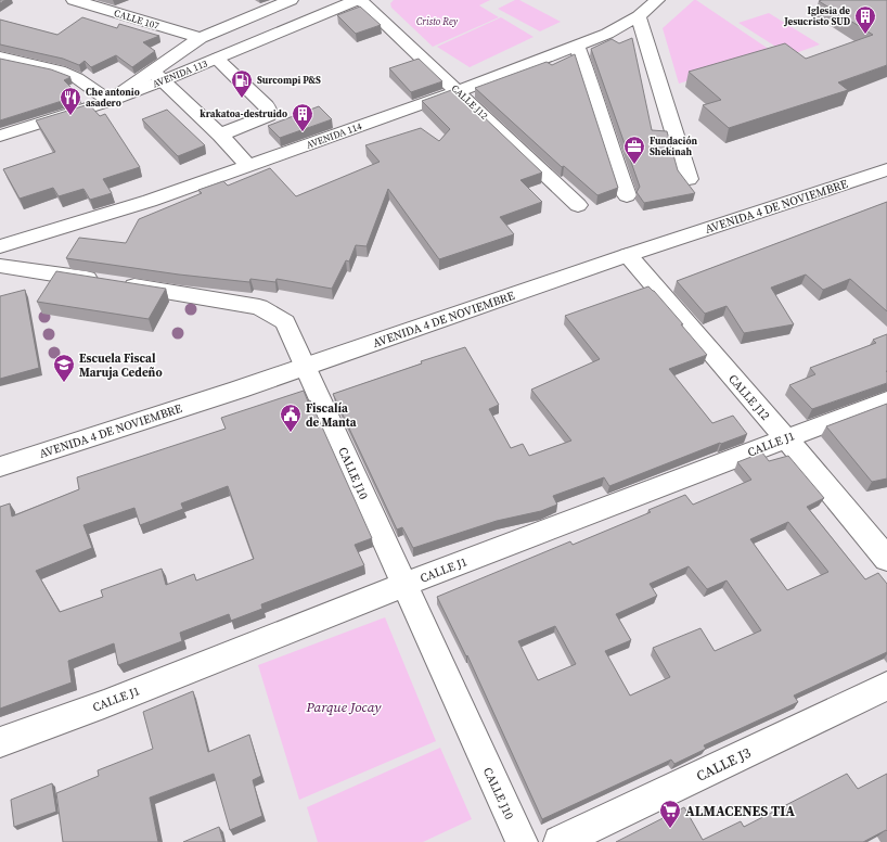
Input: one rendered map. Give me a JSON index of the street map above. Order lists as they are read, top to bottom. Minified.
{"streets":{"street":["CALLE 107","AVENIDA 113","CALLE J12","AVENIDA 114","AVENIDA 4 DE NOVIEMBRE","CALLE J1","CALLE J10","CALLE J3"]},"crossings":[["CALLE J12","AVENIDA 114"],["CALLE J12","AVENIDA 4 DE NOVIEMBRE"],["CALLE J12","CALLE J1"],["AVENIDA 4 DE NOVIEMBRE","CALLE J10"],["CALLE J1","CALLE J10"]],"parks":["Cristo Rey","Parque Jocay"],"places":{"building":["Iglesia de Jesucristo SUD","krakatoa-destruido"],"fuel station":["Surcompi P&S"],"restaurant":["Che antonio asadero"],"office":["Fundación Shekinah"],"school or university":["Escuela Fiscal Maruja Cedeño"],"public building":["Fiscalía de Manta"],"supermarket":["ALMACENES TIA"]}}
